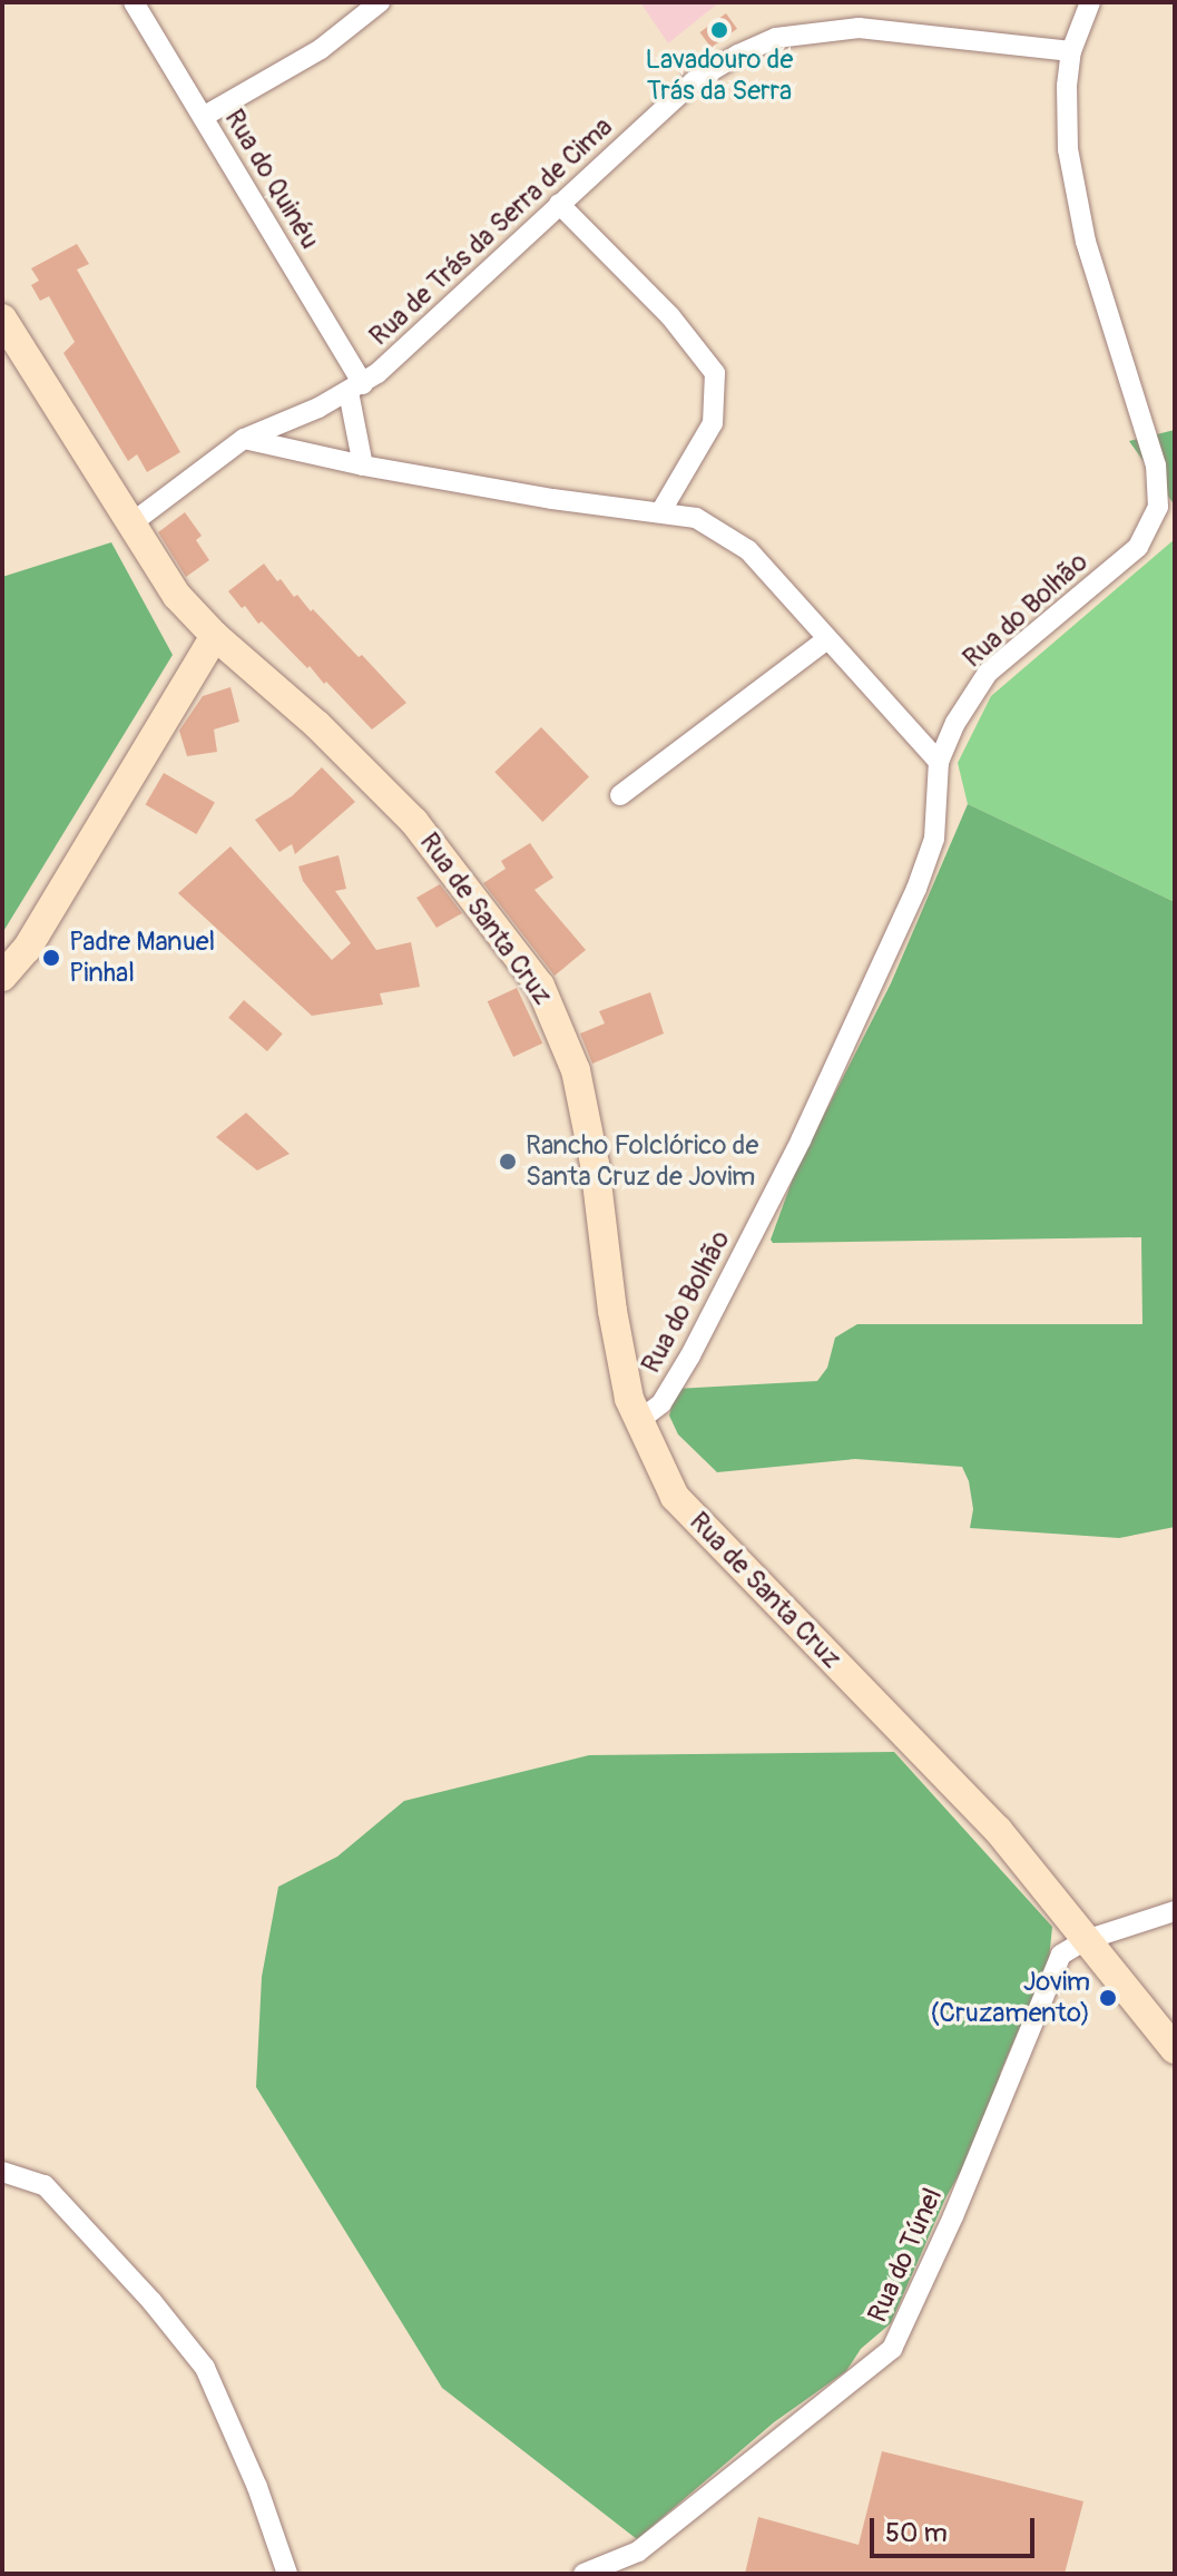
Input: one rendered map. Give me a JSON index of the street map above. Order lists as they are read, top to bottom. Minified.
{"streets":{"main road":["Rua de Santa Cruz"],"street":["Rua do Quinéu","Rua de Trás da Serra de Cima","Rua do Bolhão","Rua do Túnel"]},"crossings":[["Rua do Quinéu","Rua de Trás da Serra de Cima"],["Rua de Trás da Serra de Cima","Rua do Bolhão"],["Rua de Trás da Serra de Cima","Rua de Santa Cruz"],["Rua do Bolhão","Rua de Santa Cruz"],["Rua de Santa Cruz","Rua do Túnel"]],"places":["Lavadouro de Trás da Serra","Padre Manuel Pinhal","Rancho Folclórico de Santa Cruz de Jovim","Jovim (Cruzamento)"],"scale_bar":"50 m"}
